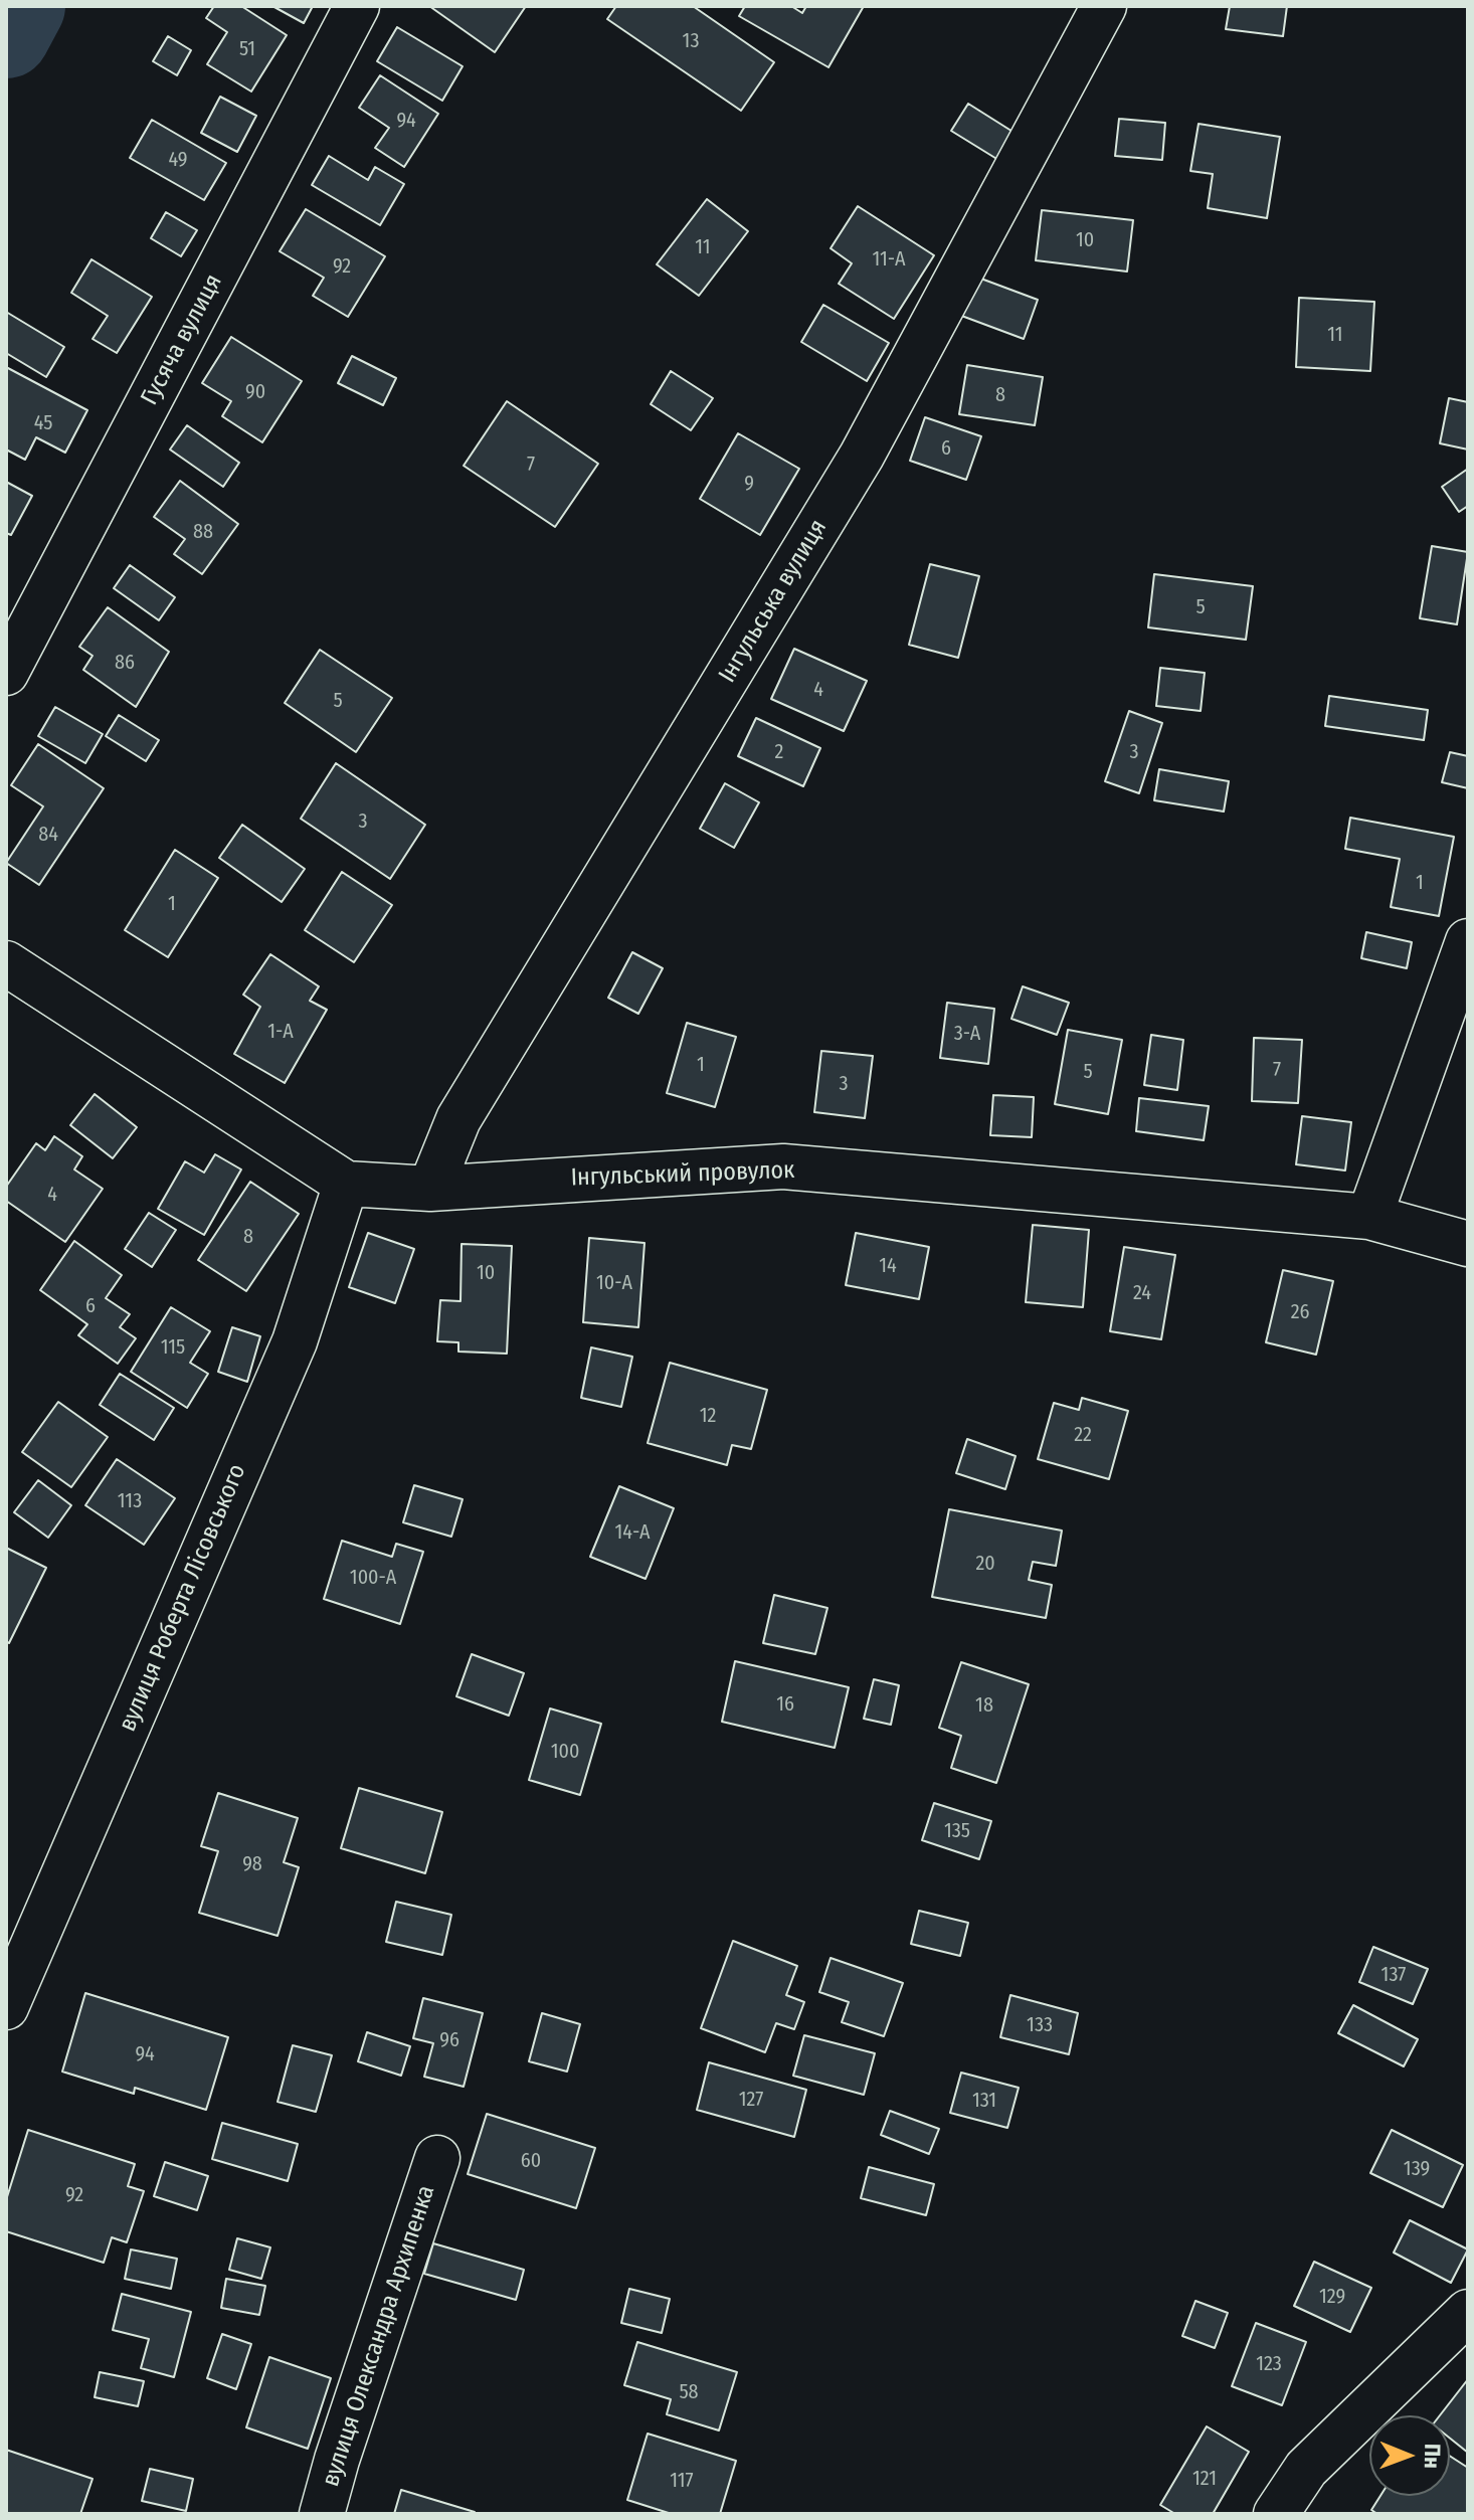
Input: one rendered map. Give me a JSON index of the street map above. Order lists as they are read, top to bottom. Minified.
{"streets":{"street":["Гусяча вулиця","Інгульська вулиця","Інгульський провулок","вулиця Роберта Лісовського","вулиця Олександра Архипенка"]},"crossings":[["Інгульська вулиця","Інгульський провулок"],["Інгульський провулок","вулиця Роберта Лісовського"]],"house_numbers":["13","51","94","49","10","11","11-А","92","11","90","8","45","6","7","9","88","5","86","4","5","2","3","3","84","1","1","1-А","3-А","1","7","5","3","4","8","14","10","10-А","24","6","26","115","12","22","113","14-А","20","100-А","16","18","100","135","98","137","133","96","94","127","131","60","139","92","129","123","58","121","117"],"north":"right"}
